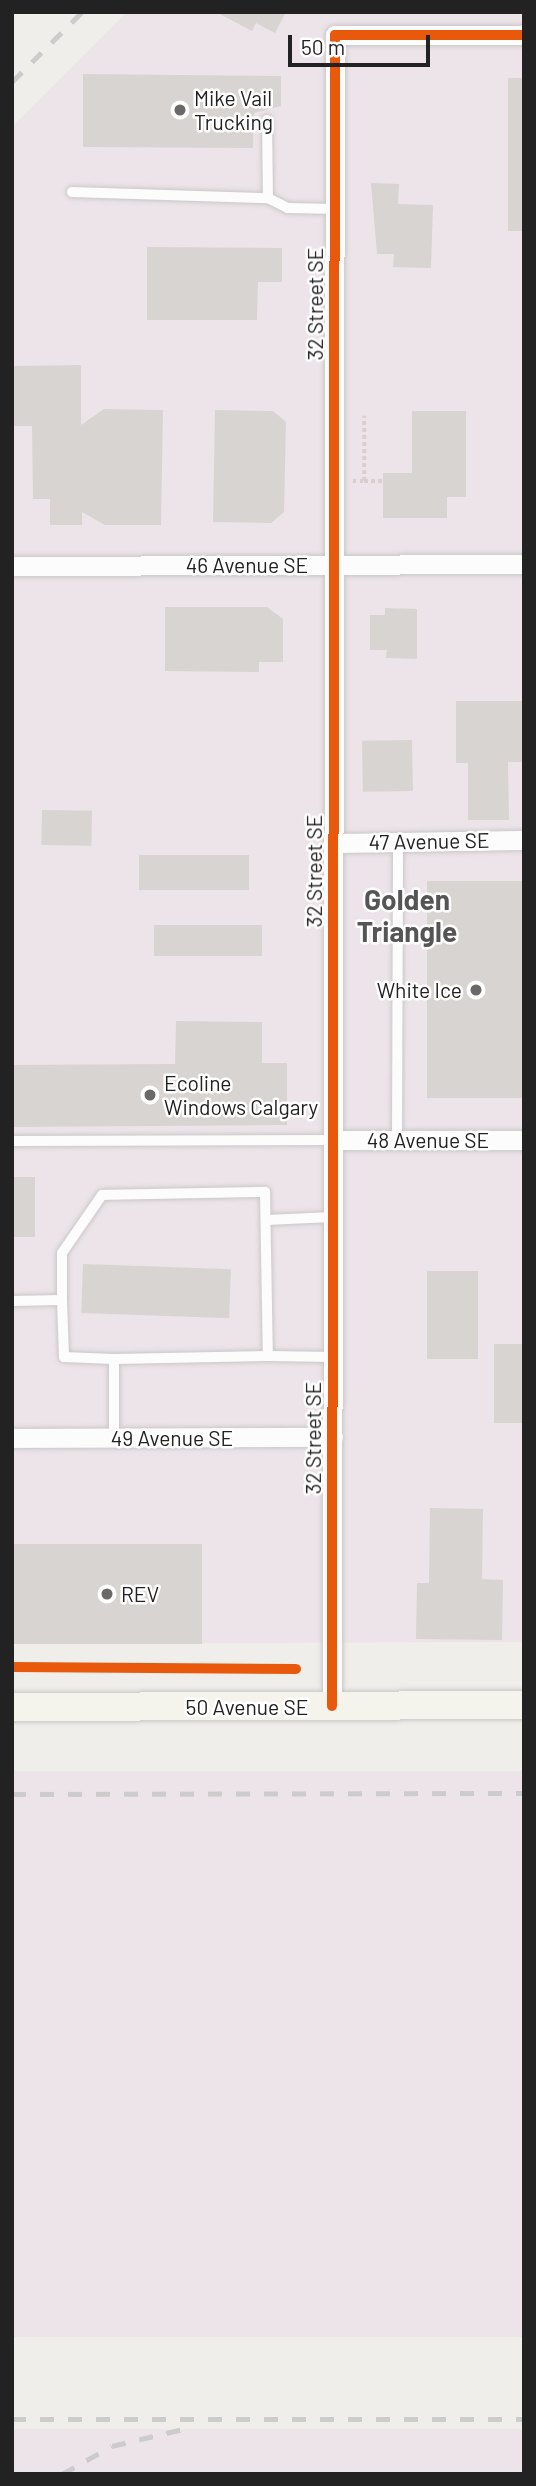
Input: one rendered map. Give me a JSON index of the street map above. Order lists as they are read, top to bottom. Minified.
{"streets":{"street":["32 Street SE","46 Avenue SE","47 Avenue SE","48 Avenue SE","49 Avenue SE","50 Avenue SE"]},"crossings":[["32 Street SE","46 Avenue SE"],["32 Street SE","47 Avenue SE"],["32 Street SE","48 Avenue SE"],["32 Street SE","49 Avenue SE"],["32 Street SE","50 Avenue SE"]],"districts":["Golden Triangle"],"places":["Mike Vail Trucking","White Ice","Ecoline Windows Calgary","REV"],"scale_bar":"50 m"}
